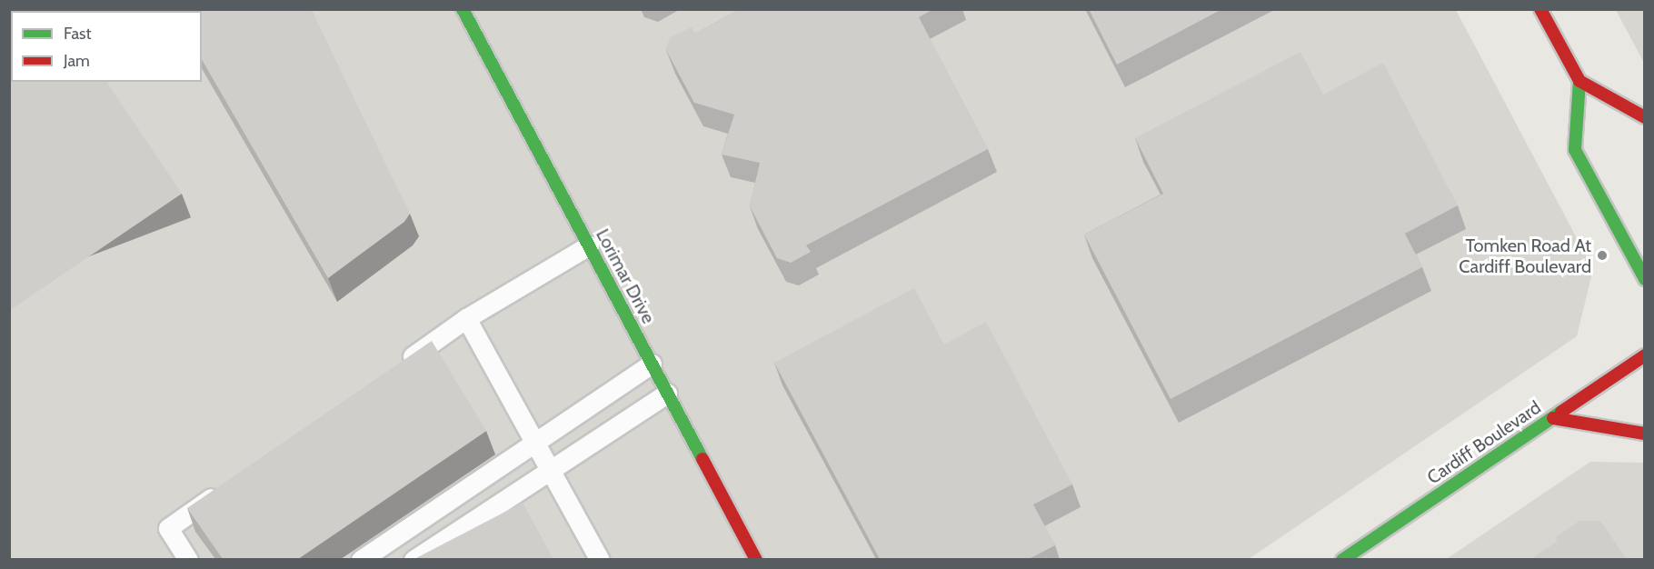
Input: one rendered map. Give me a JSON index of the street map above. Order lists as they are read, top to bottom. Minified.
{"streets":{"street":["Lorimar Drive","Cardiff Boulevard"]},"places":["Tomken Road At Cardiff Boulevard"],"legend":["Fast","Jam"]}
